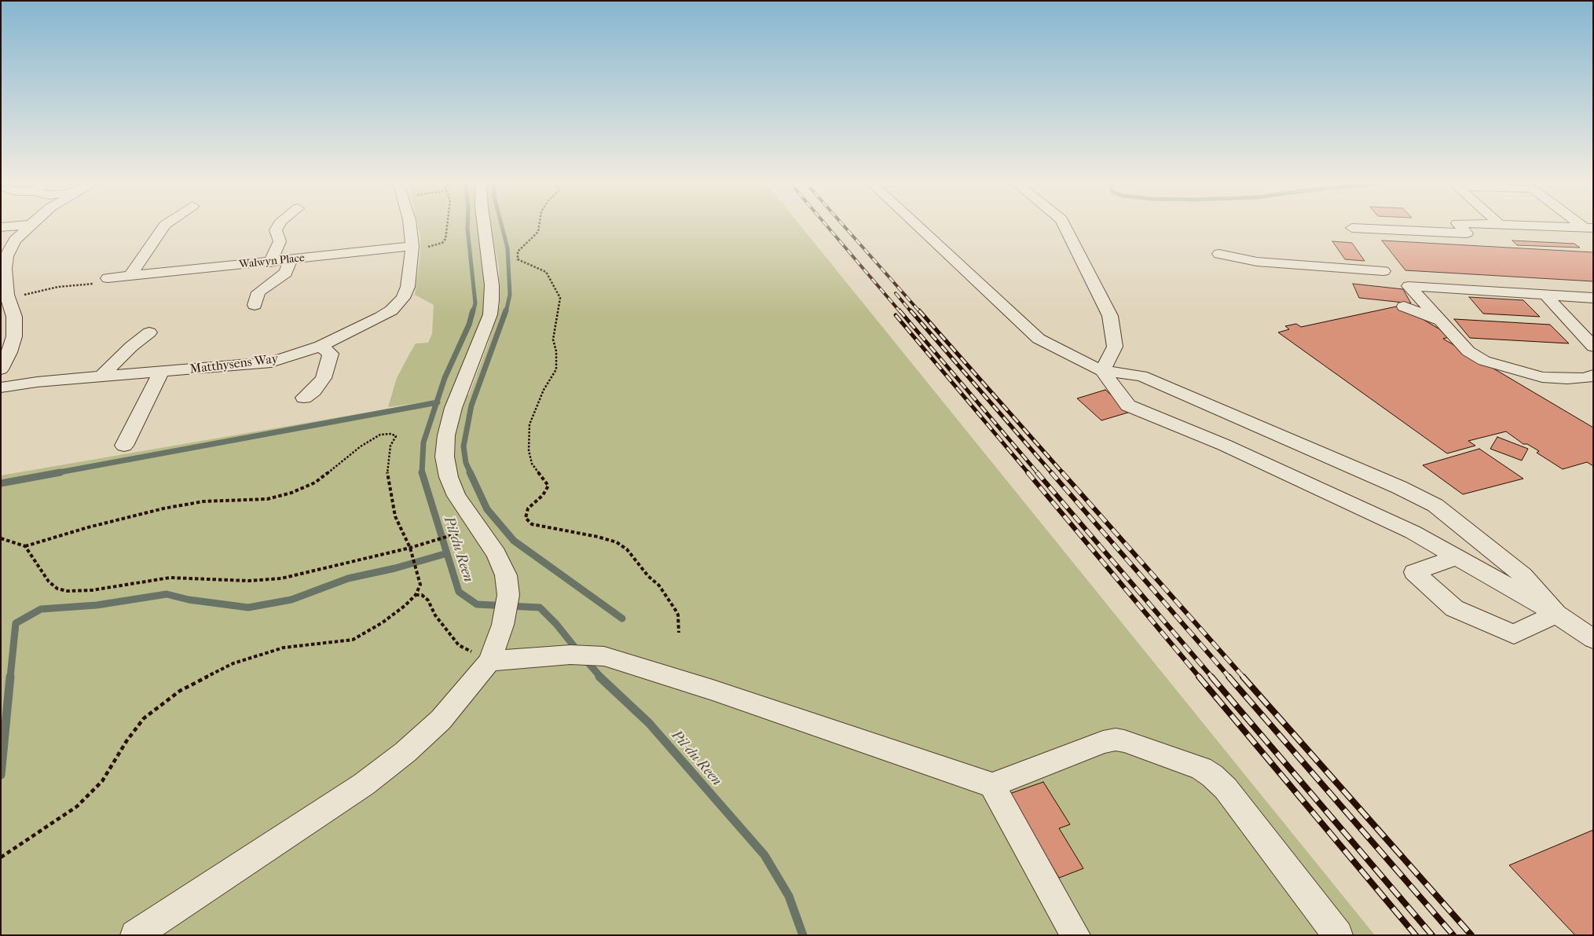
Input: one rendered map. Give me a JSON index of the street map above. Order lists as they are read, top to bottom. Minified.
{"streets":{"street":["Walwyn Place","Matthysens Way"]},"crossings":[["Walwyn Place","Matthysens Way"]],"water":["Pil-du Reen"]}
